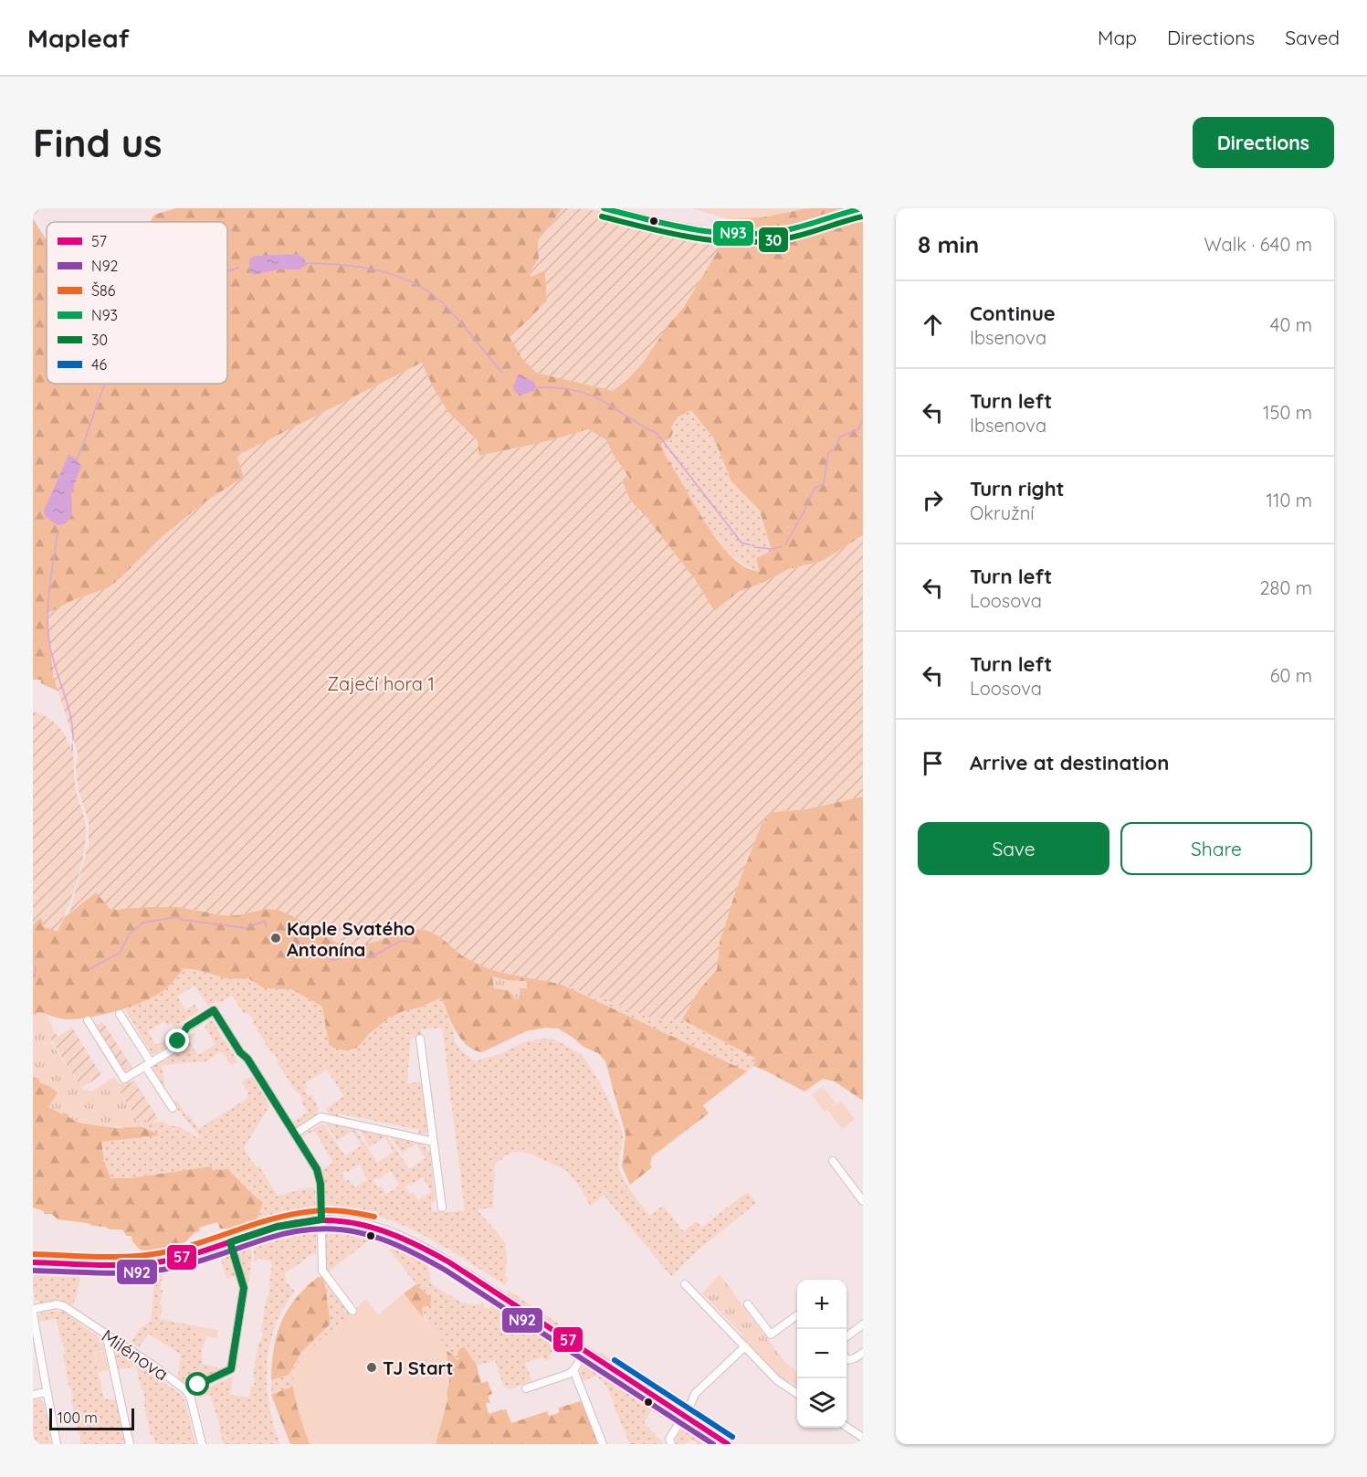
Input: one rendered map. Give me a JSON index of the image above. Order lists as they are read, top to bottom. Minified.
{"streets":{"street":["Milénova"]},"parks":["Zaječí hora 1"],"places":["Kaple Svatého Antonína","TJ Start"],"lines":["transit line N93","transit line 30","transit line Š86","transit line 57","transit line N92","transit line 46"],"legend":["57","N92","Š86","N93","30","46"],"scale_bar":"100 m","page":{"header":"Mapleaf","nav":["Map","Directions","Saved"],"buttons":["Directions",["Save","Share"]],"title":"Find us","heading":["8 min","Walk · 640 m"],"list":[["Continue","Ibsenova","40 m"],["Turn left","Ibsenova","150 m"],["Turn right","Okružní","110 m"],["Turn left","Loosova","280 m"],["Turn left","Loosova","60 m"],"Arrive at destination"],"map_buttons":["+","−"],"scale":"100 m"}}
